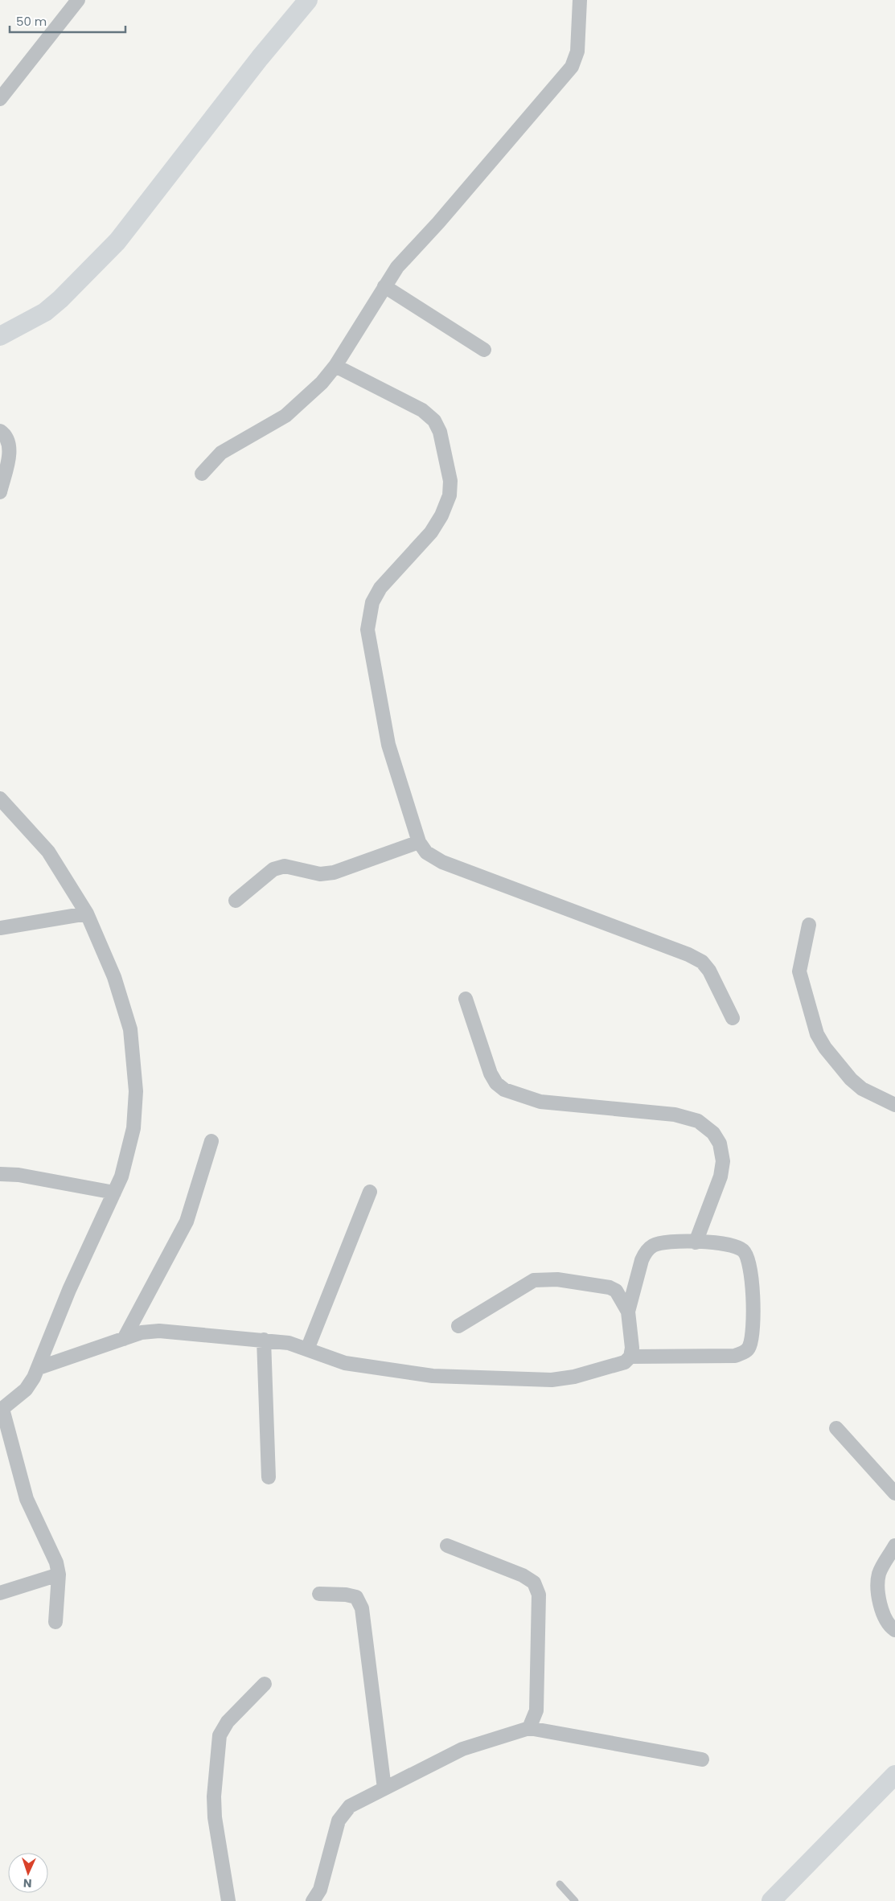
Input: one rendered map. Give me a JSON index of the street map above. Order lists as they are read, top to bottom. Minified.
{"scale_bar":"50 m","north":"bottom"}
